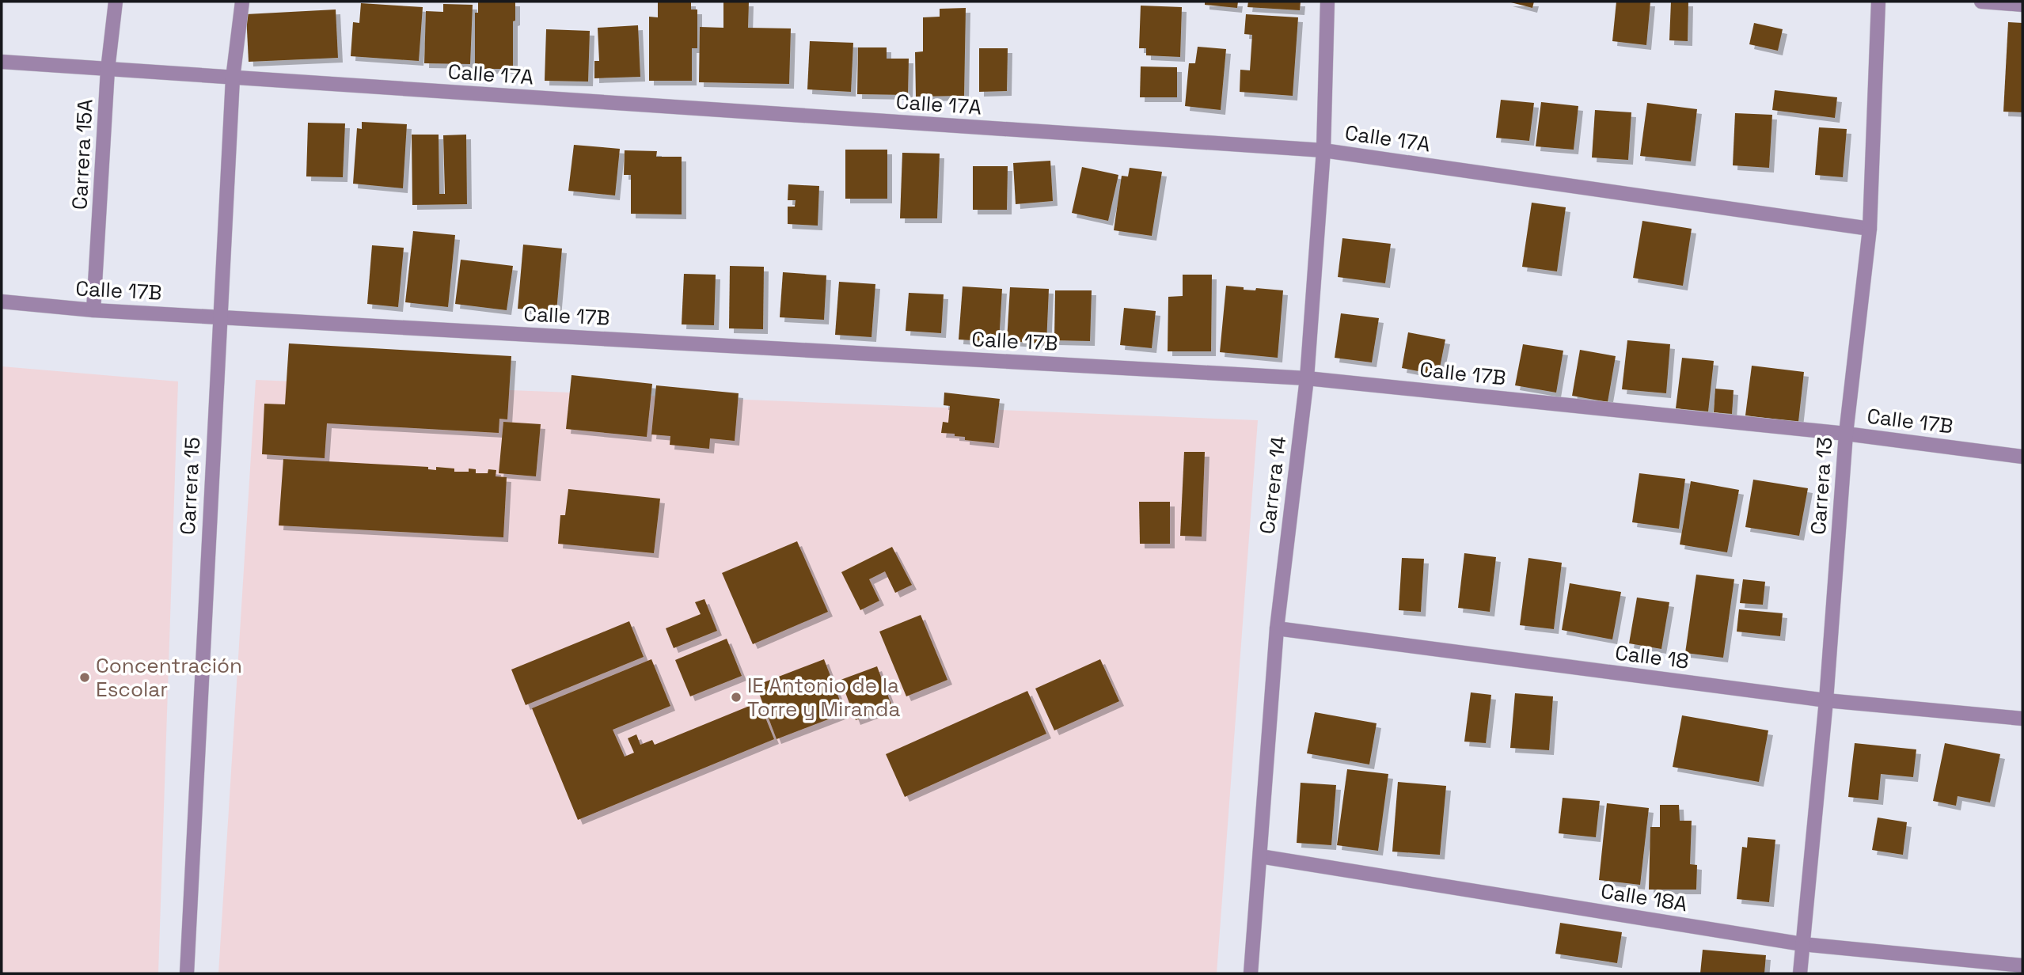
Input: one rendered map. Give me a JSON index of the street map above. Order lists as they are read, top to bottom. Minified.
{"streets":{"street":["Calle 17A","Carrera 15A","Calle 17B","Carrera 14","Carrera 15","Carrera 13","Calle 18","Calle 18A"]},"crossings":[["Calle 17A","Carrera 15A"],["Calle 17A","Carrera 14"],["Calle 17A","Carrera 15"],["Calle 17A","Carrera 13"],["Carrera 15A","Calle 17B"],["Calle 17B","Carrera 14"],["Calle 17B","Carrera 15"],["Calle 17B","Carrera 13"],["Carrera 14","Calle 18"],["Carrera 14","Calle 18A"],["Carrera 13","Calle 18"],["Carrera 13","Calle 18A"]],"places":["Concentración Escolar","IE Antonio de la Torre y Miranda"]}
